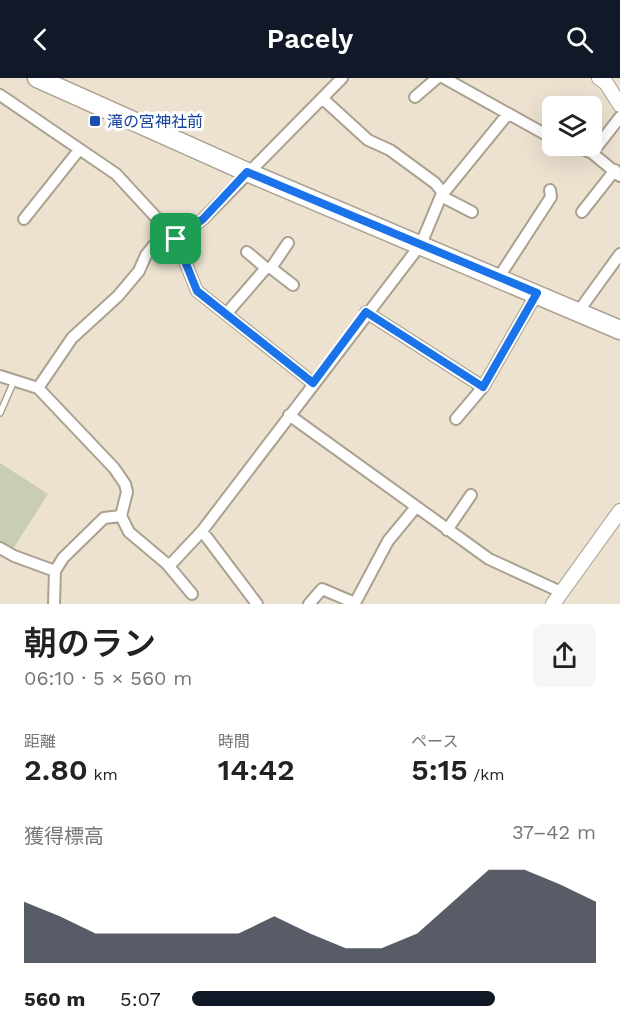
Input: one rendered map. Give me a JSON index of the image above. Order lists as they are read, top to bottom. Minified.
{"places":{"transit":["滝の宮神社前"]},"page":{"header":"Pacely","heading":["朝のラン","06:10 · 5 × 560 m"],"stats":[["距離","2.80 km"],["時間","14:42"],["ペース","5:15 /km"]],"chart":["獲得標高","37–42 m"],"list":[{"name":"560 m","note":"5:07"}]}}
